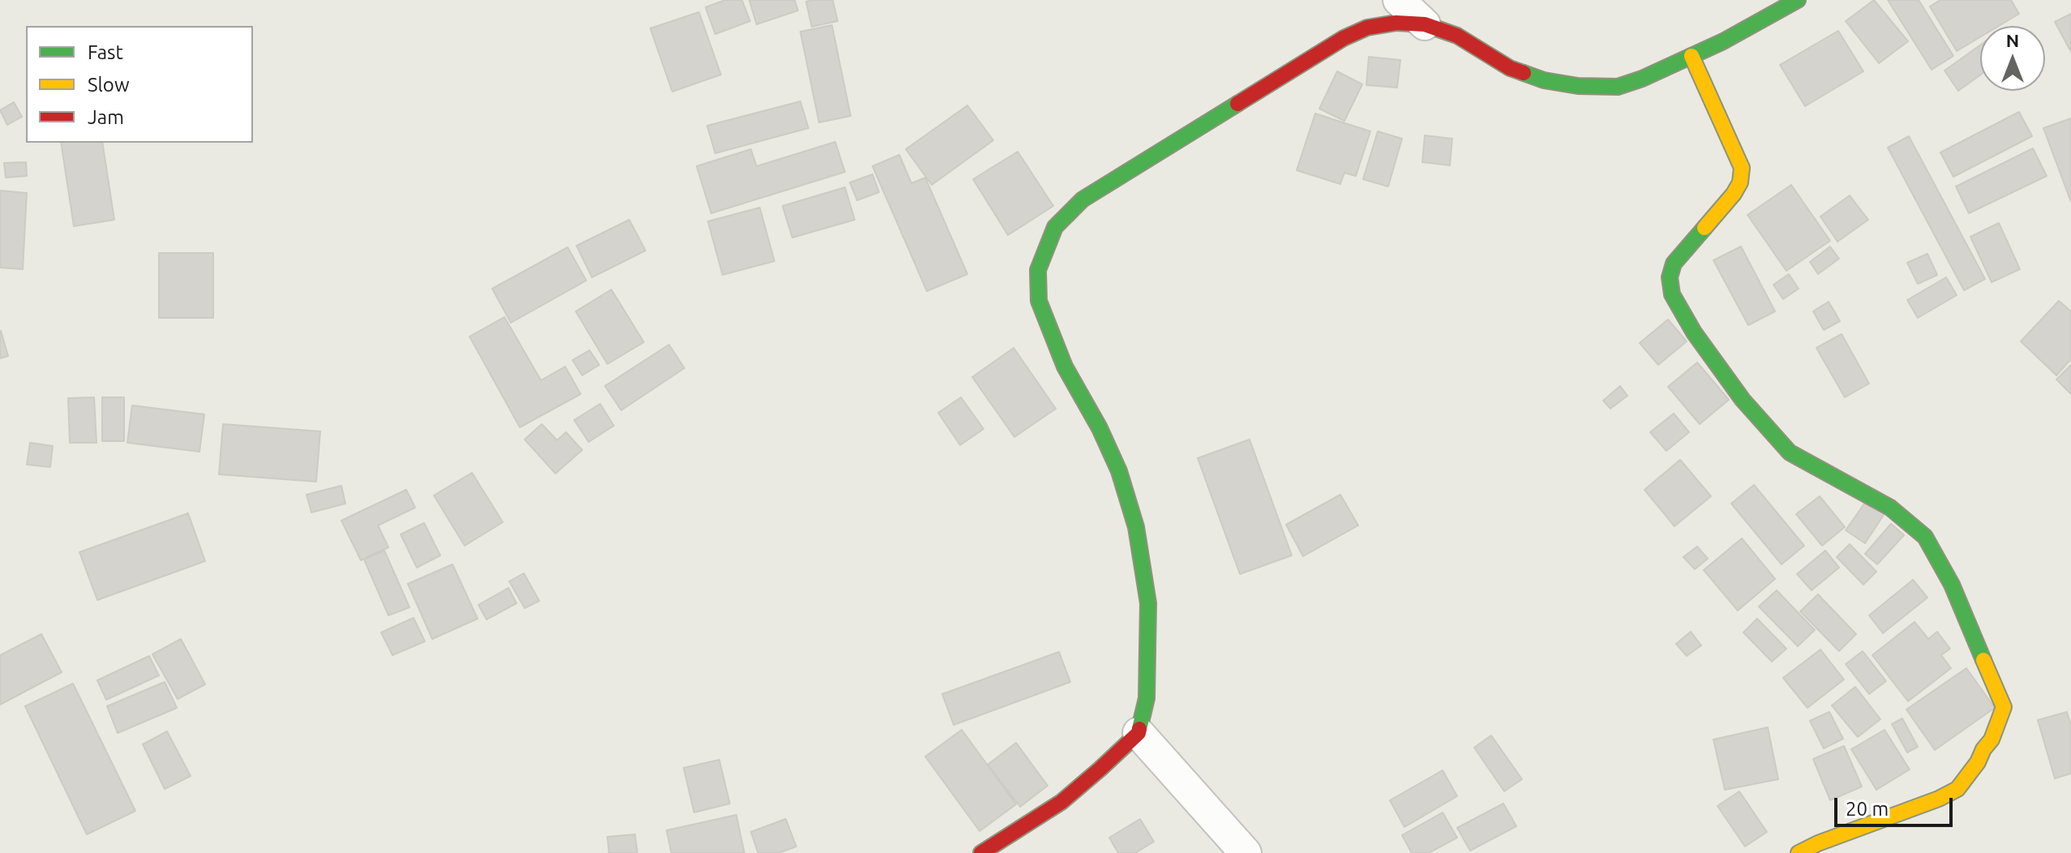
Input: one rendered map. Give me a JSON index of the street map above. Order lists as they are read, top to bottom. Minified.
{"legend":["Fast","Slow","Jam"],"scale_bar":"20 m","north":"top"}
